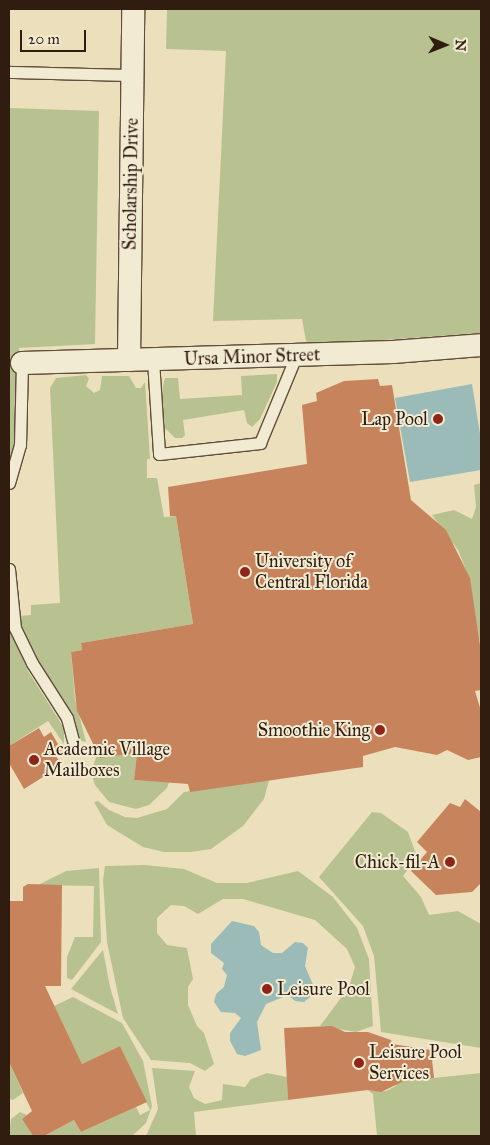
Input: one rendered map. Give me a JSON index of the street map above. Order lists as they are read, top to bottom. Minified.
{"streets":{"street":["Scholarship Drive","Ursa Minor Street"]},"crossings":[["Scholarship Drive","Ursa Minor Street"]],"places":["Lap Pool","University of Central Florida","Smoothie King","Academic Village Mailboxes","Chick-fil-A","Leisure Pool","Leisure Pool Services"],"scale_bar":"20 m","north":"right"}
